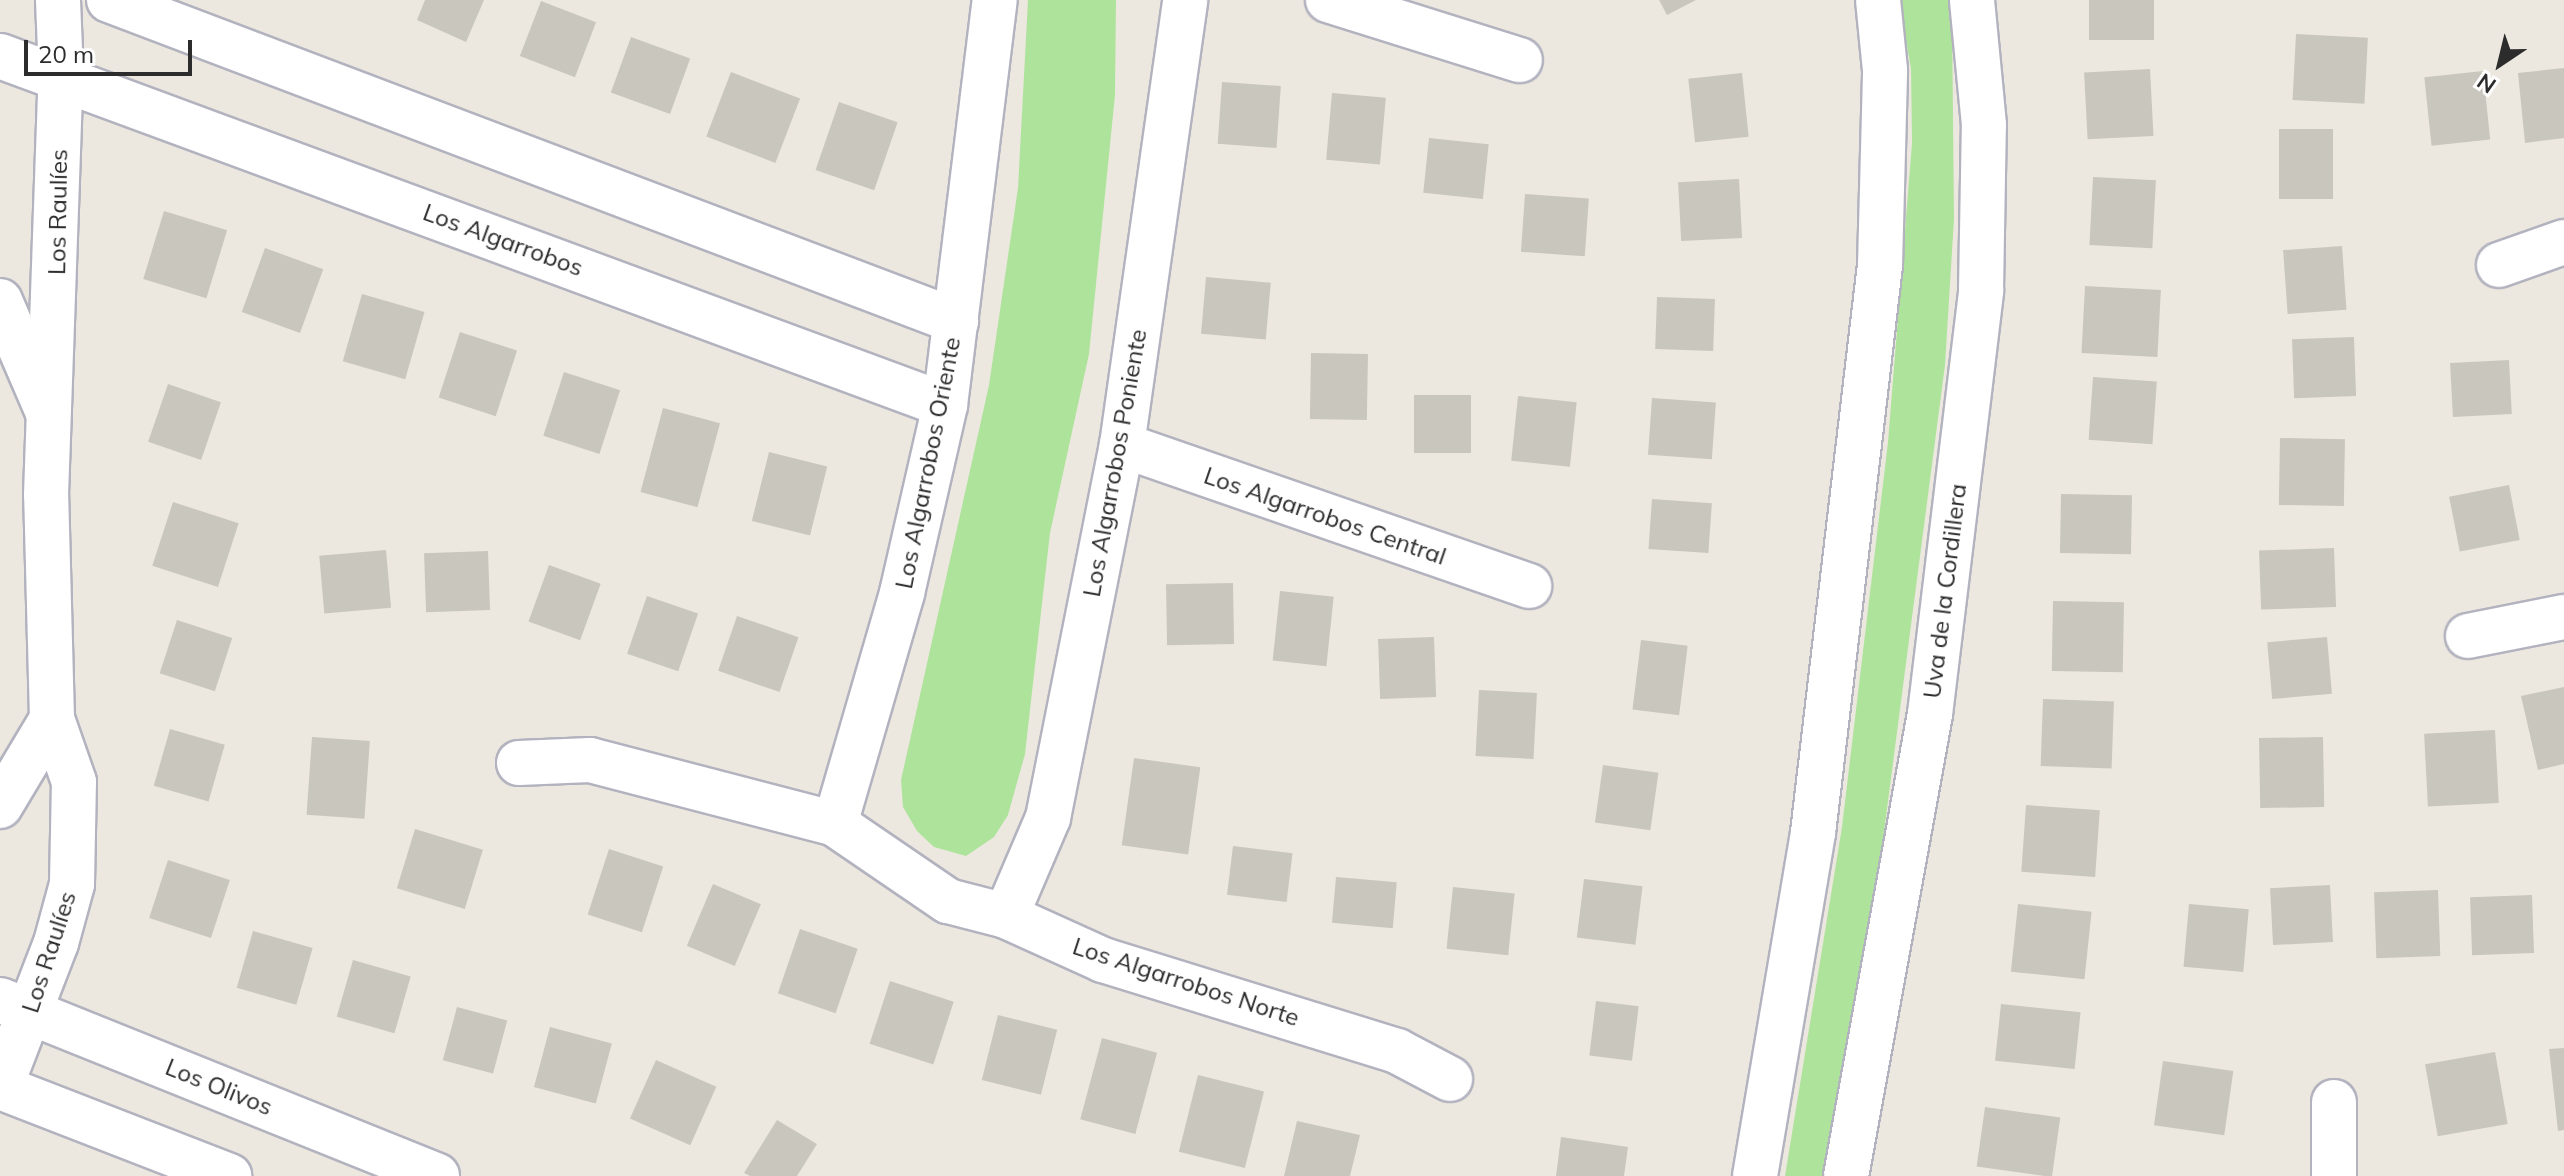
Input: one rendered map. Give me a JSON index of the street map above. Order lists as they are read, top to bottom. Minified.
{"streets":{"street":["Los Raulíes","Los Algarrobos","Los Algarrobos Oriente","Los Algarrobos Poniente","Los Algarrobos Central","Uva de la Cordillera","Los Algarrobos Norte","Los Olivos"]},"crossings":[["Los Raulíes","Los Algarrobos"],["Los Raulíes","Los Olivos"],["Los Algarrobos","Los Algarrobos Oriente"],["Los Algarrobos Oriente","Los Algarrobos Norte"],["Los Algarrobos Poniente","Los Algarrobos Central"],["Los Algarrobos Poniente","Los Algarrobos Norte"]],"scale_bar":"20 m","north":"bottom left"}
